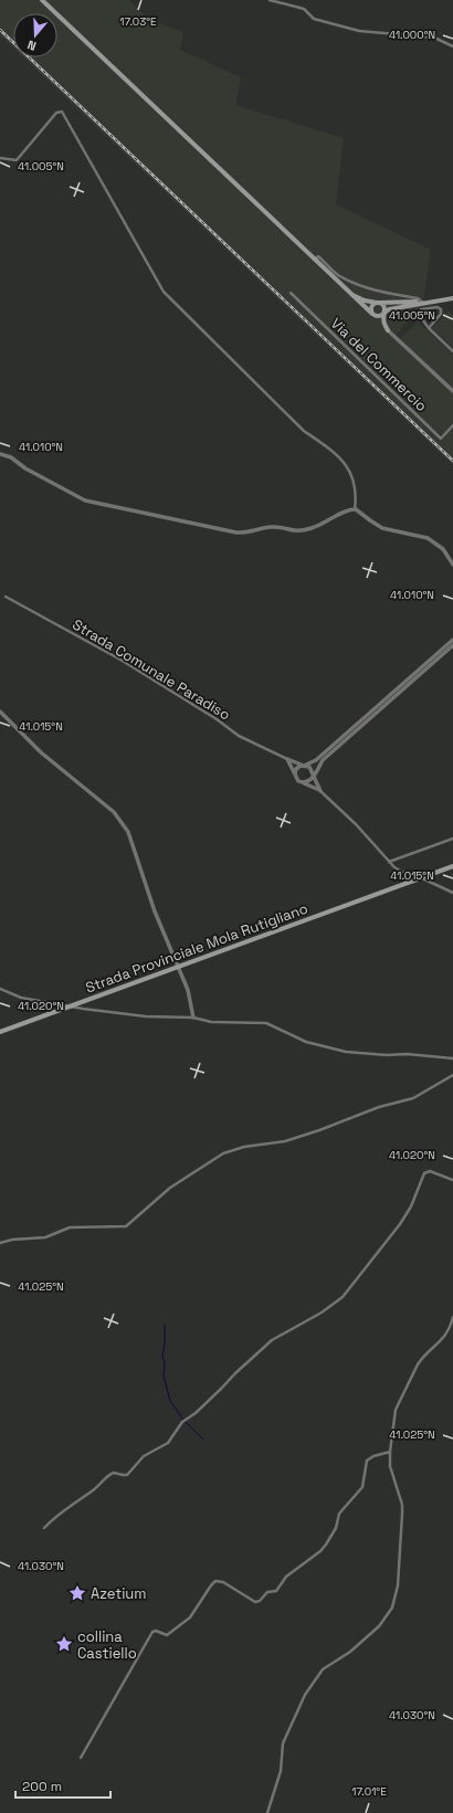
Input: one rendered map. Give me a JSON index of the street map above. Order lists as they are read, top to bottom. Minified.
{"streets":{"main road":["Strada Provinciale Mola Rutigliano"],"street":["Via del Commercio","Strada Comunale Paradiso"]},"places":{"place":["Azetium","collina Castiello"]},"scale_bar":"200 m","north":"bottom","coordinates":["17.03°E","41.000°N","41.005°N","41.010°N","41.015°N","41.020°N","41.025°N","41.030°N","17.01°E"]}
